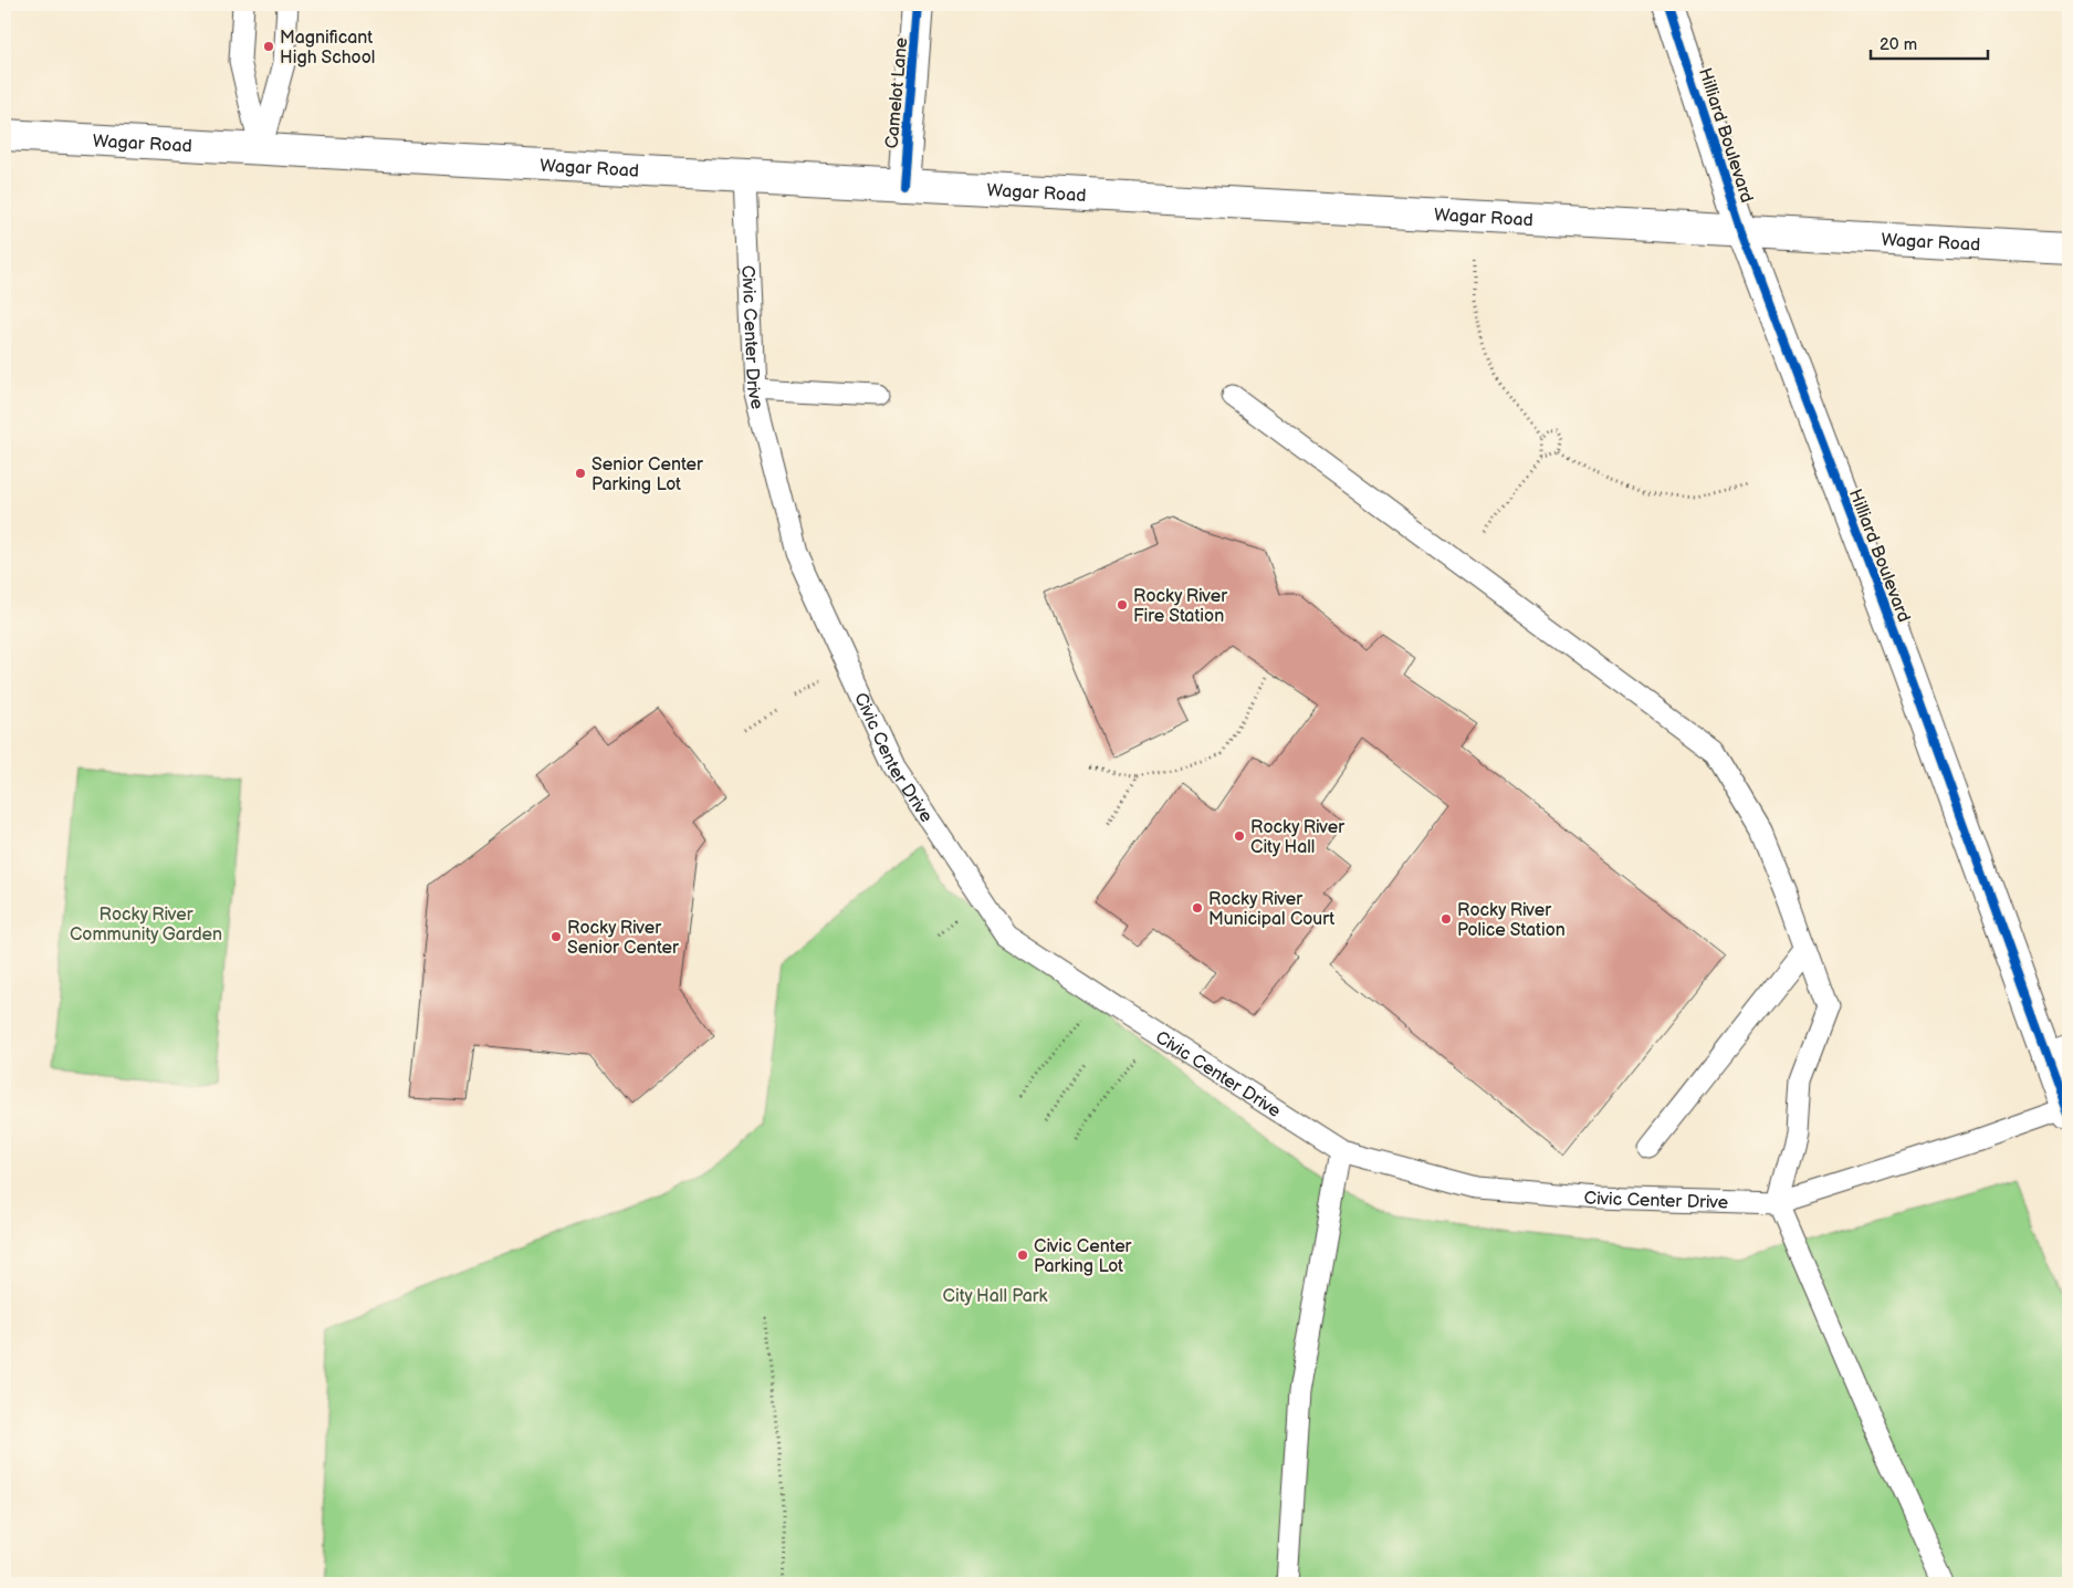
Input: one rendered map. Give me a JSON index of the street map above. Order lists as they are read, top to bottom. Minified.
{"streets":{"main road":["Camelot Lane","Hilliard Boulevard","Wagar Road"],"lane":["Civic Center Drive"]},"crossings":[["Camelot Lane","Wagar Road"],["Hilliard Boulevard","Wagar Road"],["Hilliard Boulevard","Civic Center Drive"],["Wagar Road","Civic Center Drive"]],"parks":["Rocky River Community Garden","City Hall Park"],"places":["Magnificant High School","Senior Center Parking Lot","Rocky River Fire Station","Rocky River City Hall","Rocky River Municipal Court","Rocky River Police Station","Rocky River Senior Center","Civic Center Parking Lot"],"scale_bar":"20 m"}
